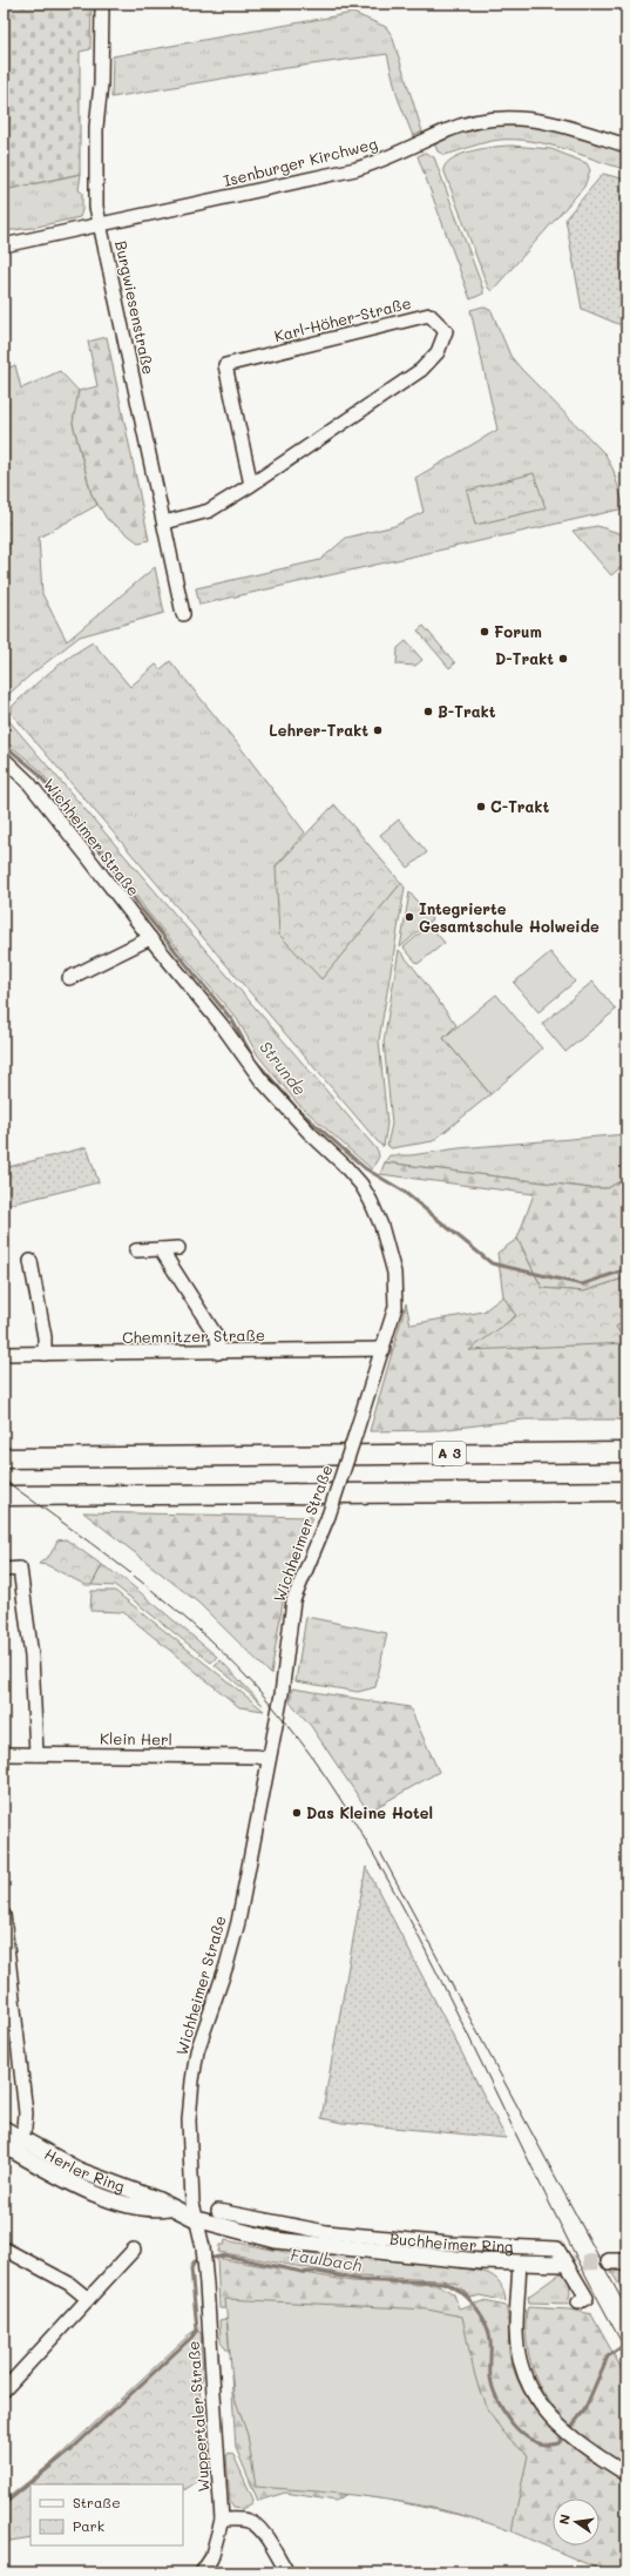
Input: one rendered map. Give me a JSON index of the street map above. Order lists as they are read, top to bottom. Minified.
{"streets":{"highway":["A 3"],"main road":["Herler Ring","Buchheimer Ring"],"street":["Isenburger Kirchweg","Burgwiesenstraße","Karl-Höher-Straße","Wichheimer Straße","Chemnitzer Straße","Klein Herl","Wuppertaler Straße"]},"crossings":[["Isenburger Kirchweg","Burgwiesenstraße"],["Burgwiesenstraße","Karl-Höher-Straße"],["Wichheimer Straße","Chemnitzer Straße"],["Wichheimer Straße","Klein Herl"],["Wichheimer Straße","Herler Ring"],["Wichheimer Straße","Buchheimer Ring"],["Wichheimer Straße","Wuppertaler Straße"],["Herler Ring","Buchheimer Ring"],["Herler Ring","Wuppertaler Straße"],["Buchheimer Ring","Wuppertaler Straße"]],"water":["Strunde","Faulbach"],"places":["Forum","D-Trakt","B-Trakt","Lehrer-Trakt","C-Trakt","Integrierte Gesamtschule Holweide","Das Kleine Hotel"],"legend":["Straße","Park"],"north":"left"}
